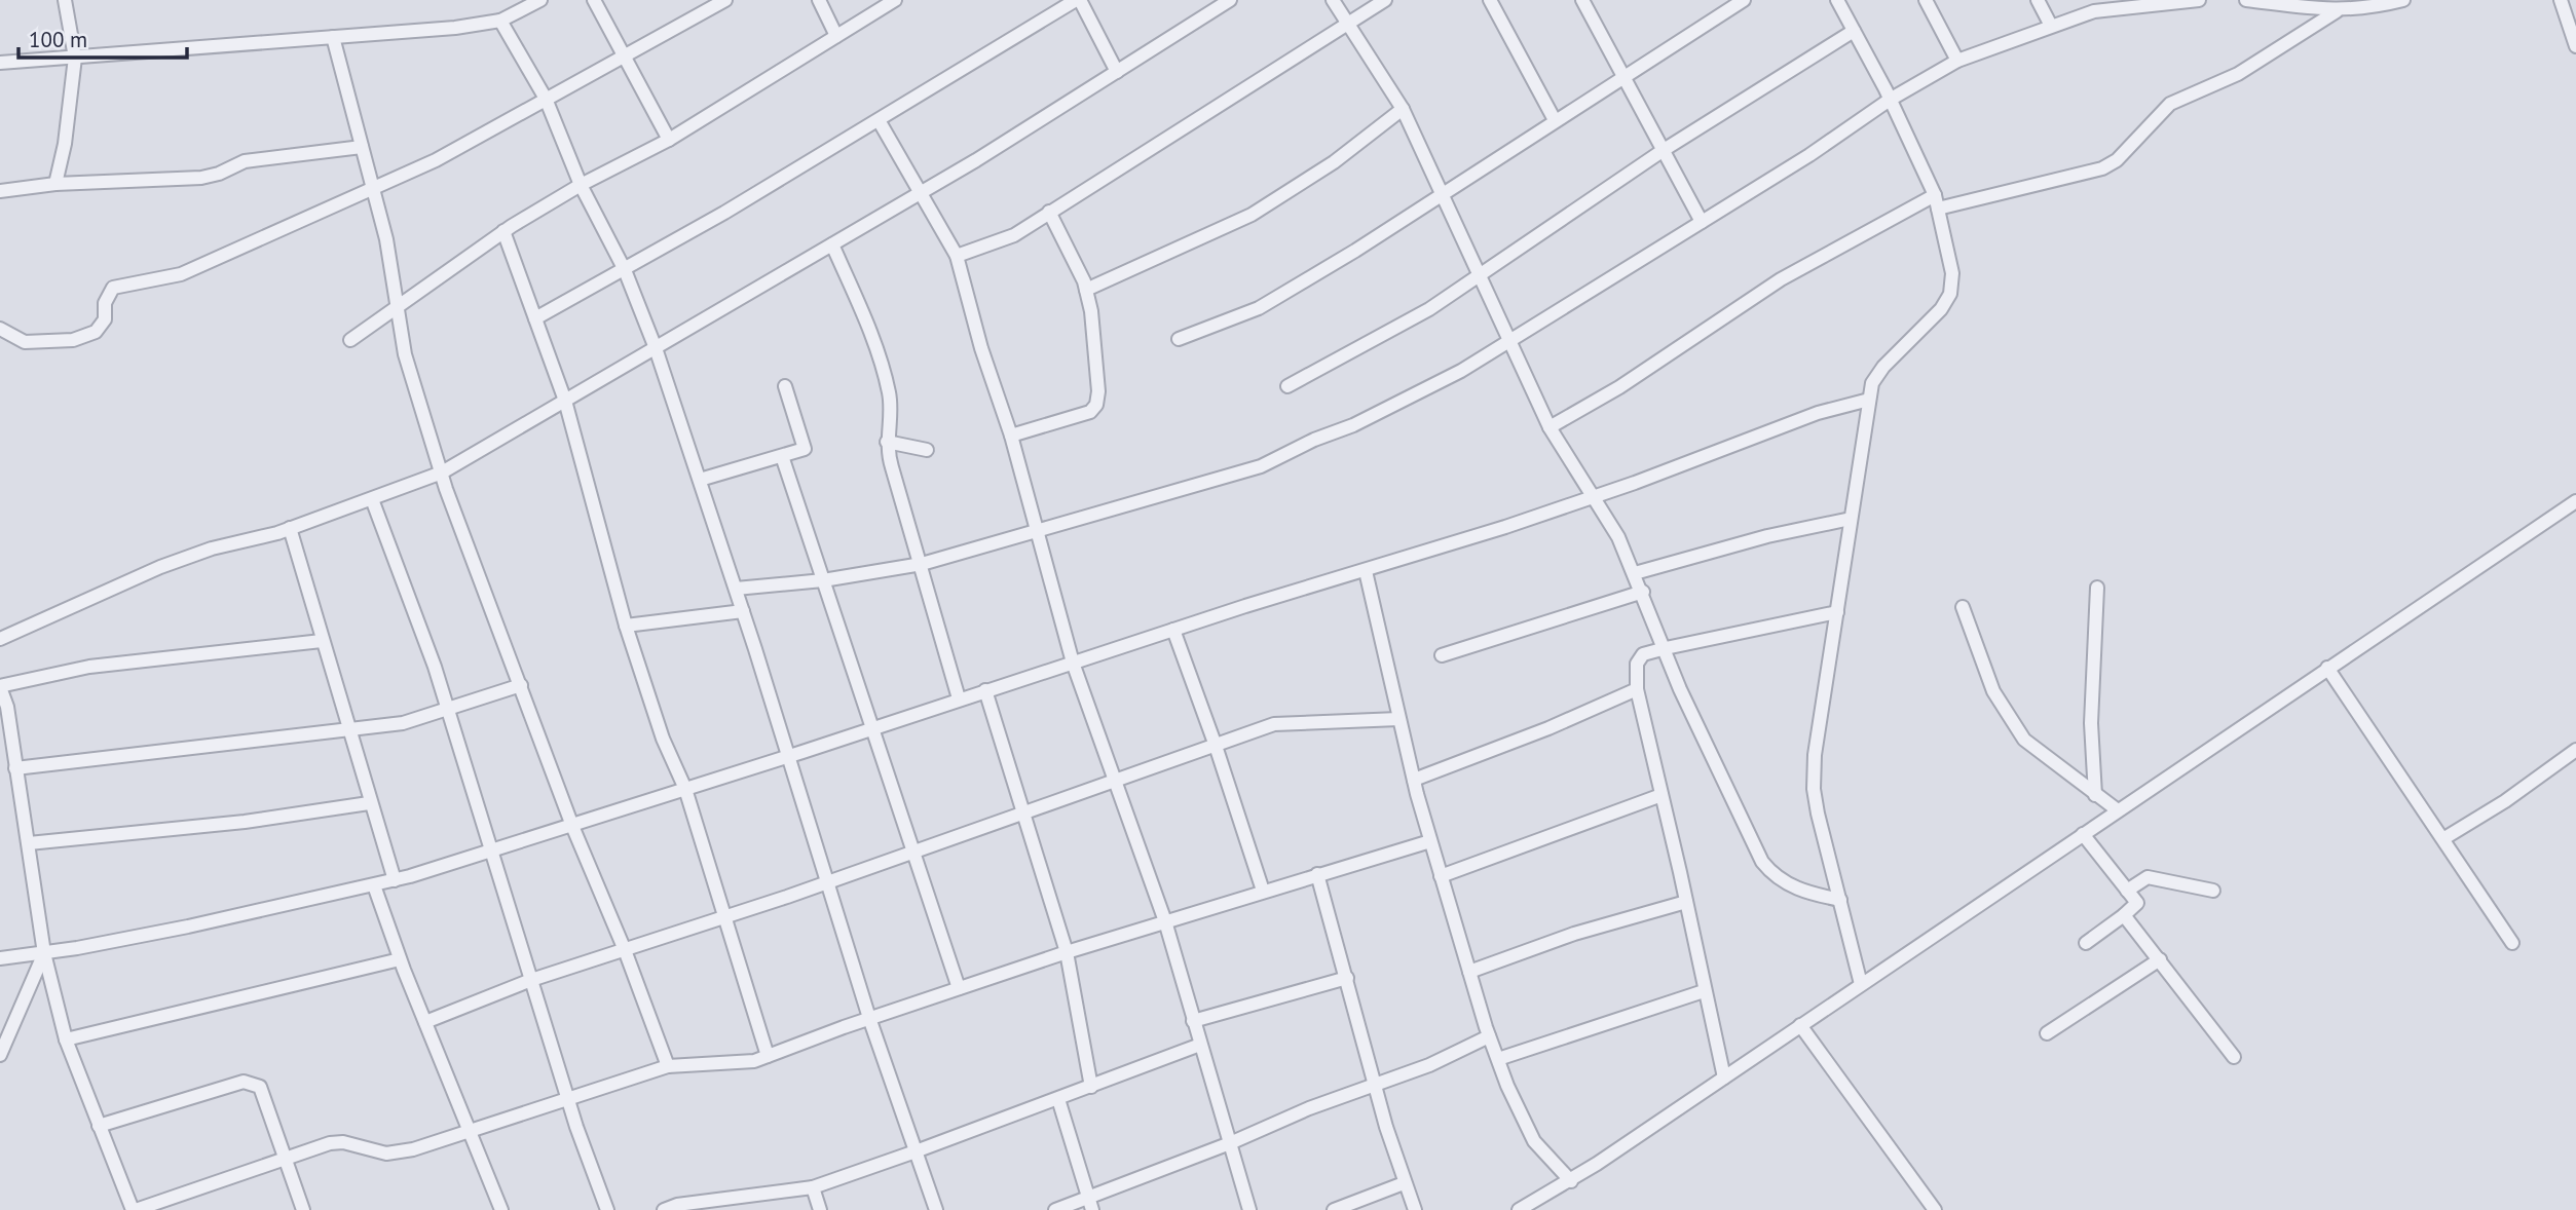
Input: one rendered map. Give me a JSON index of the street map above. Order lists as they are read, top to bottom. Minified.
{"scale_bar":"100 m"}
